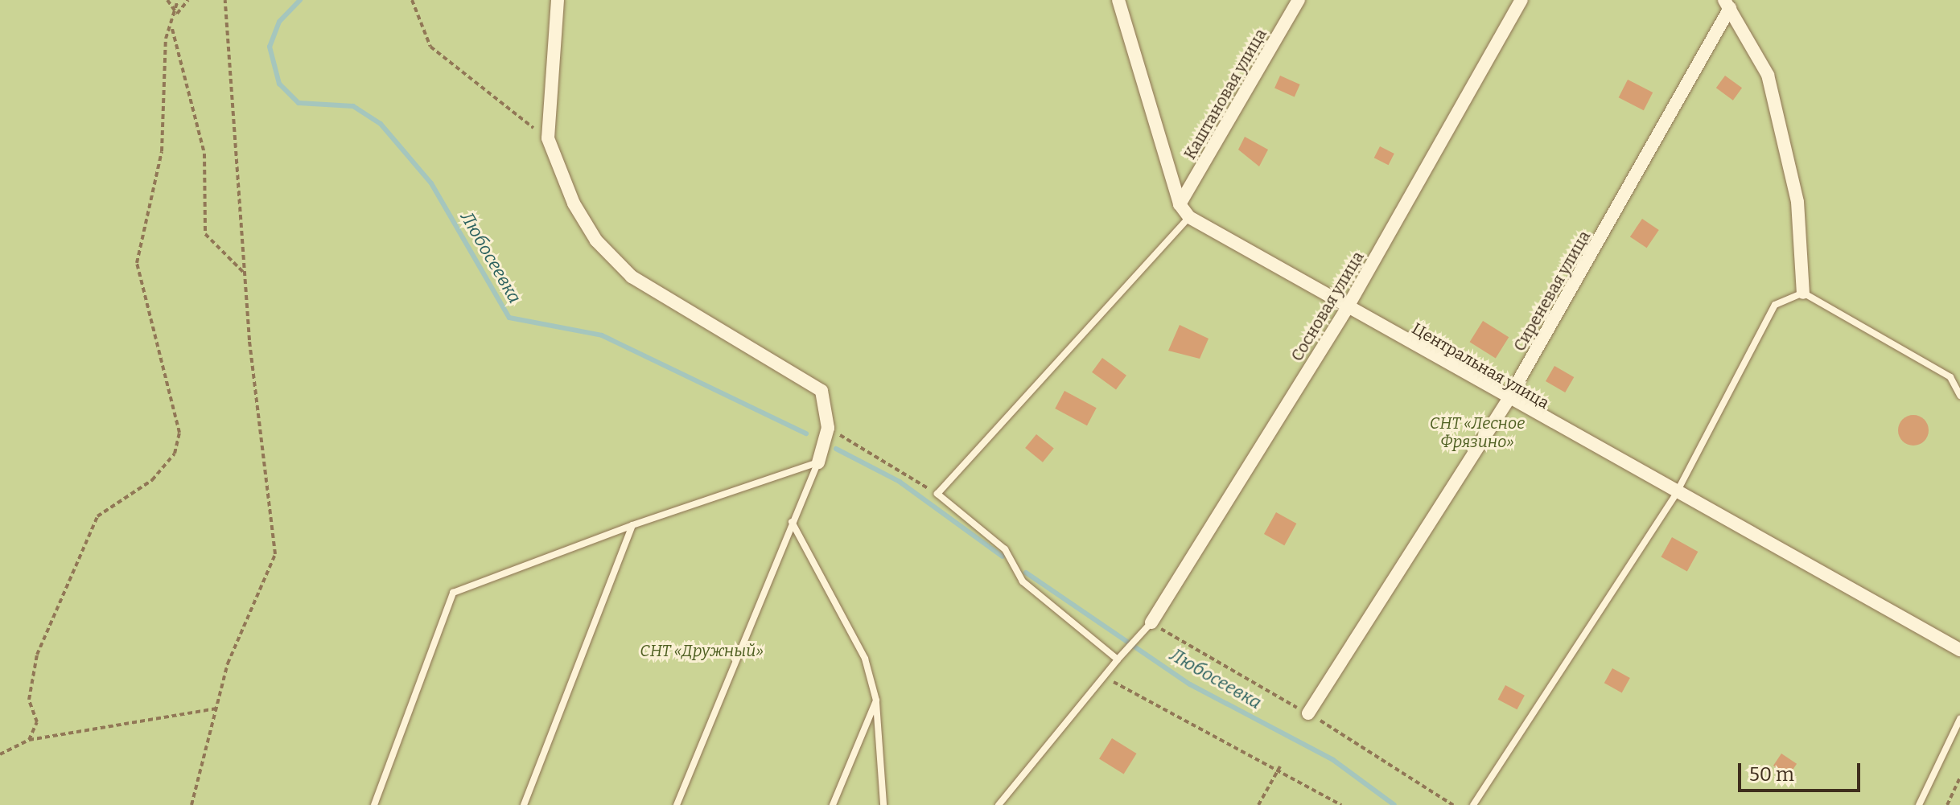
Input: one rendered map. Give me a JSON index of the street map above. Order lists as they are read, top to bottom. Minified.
{"streets":{"street":["Каштановая улица","Сиреневая улица","Сосновая улица","Центральная улица"]},"crossings":[["Каштановая улица","Центральная улица"],["Сиреневая улица","Центральная улица"],["Сосновая улица","Центральная улица"]],"water":["Любосеевка"],"parks":["СНТ «Лесное Фрязино»","СНТ «Дружный»"],"scale_bar":"50 m"}
